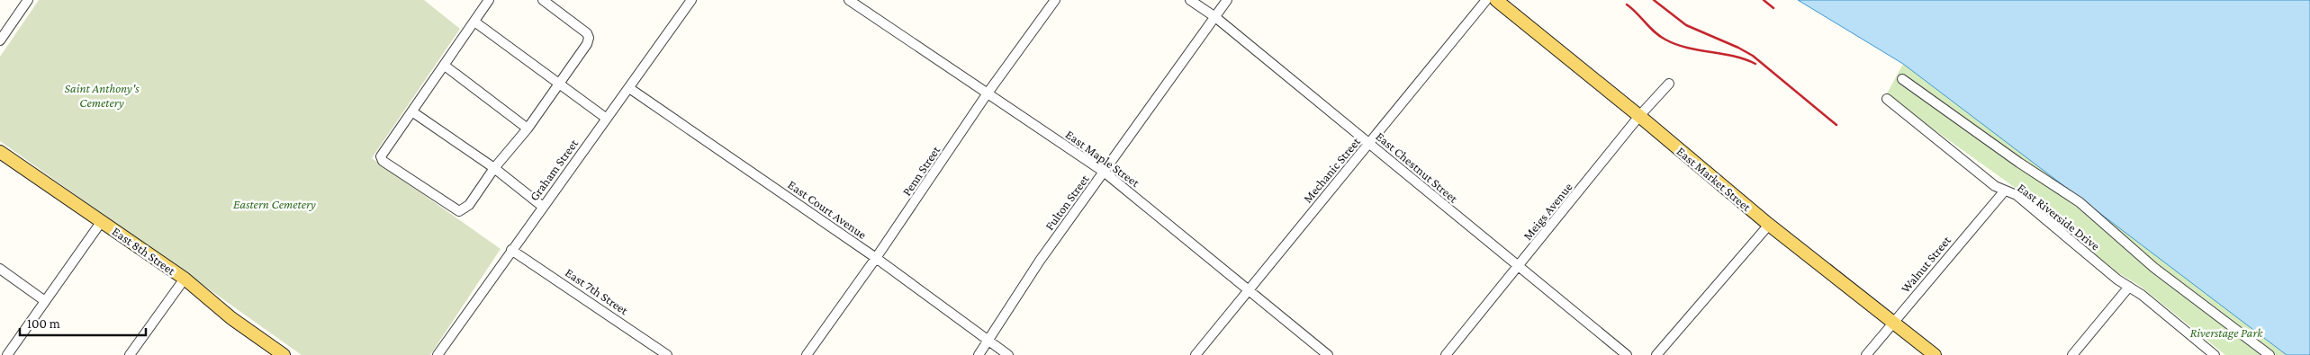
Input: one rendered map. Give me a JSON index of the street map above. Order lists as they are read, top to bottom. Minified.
{"streets":{"main road":["East Market Street","East 8th Street"],"street":["East Maple Street","East Chestnut Street","Graham Street","Mechanic Street","Penn Street","Fulton Street","East Court Avenue","Meigs Avenue","East Riverside Drive","Walnut Street","East 7th Street"]},"crossings":[["East Maple Street","Mechanic Street"],["East Maple Street","Penn Street"],["East Maple Street","Fulton Street"],["East Chestnut Street","Mechanic Street"],["East Chestnut Street","Fulton Street"],["East Chestnut Street","Meigs Avenue"],["Graham Street","East Court Avenue"],["Graham Street","East 7th Street"],["Penn Street","East Court Avenue"],["East Market Street","Meigs Avenue"],["East Market Street","Walnut Street"],["Fulton Street","East Court Avenue"],["East Riverside Drive","Walnut Street"]],"parks":["Saint Anthony's Cemetery","Eastern Cemetery","Riverstage Park"],"scale_bar":"100 m"}
